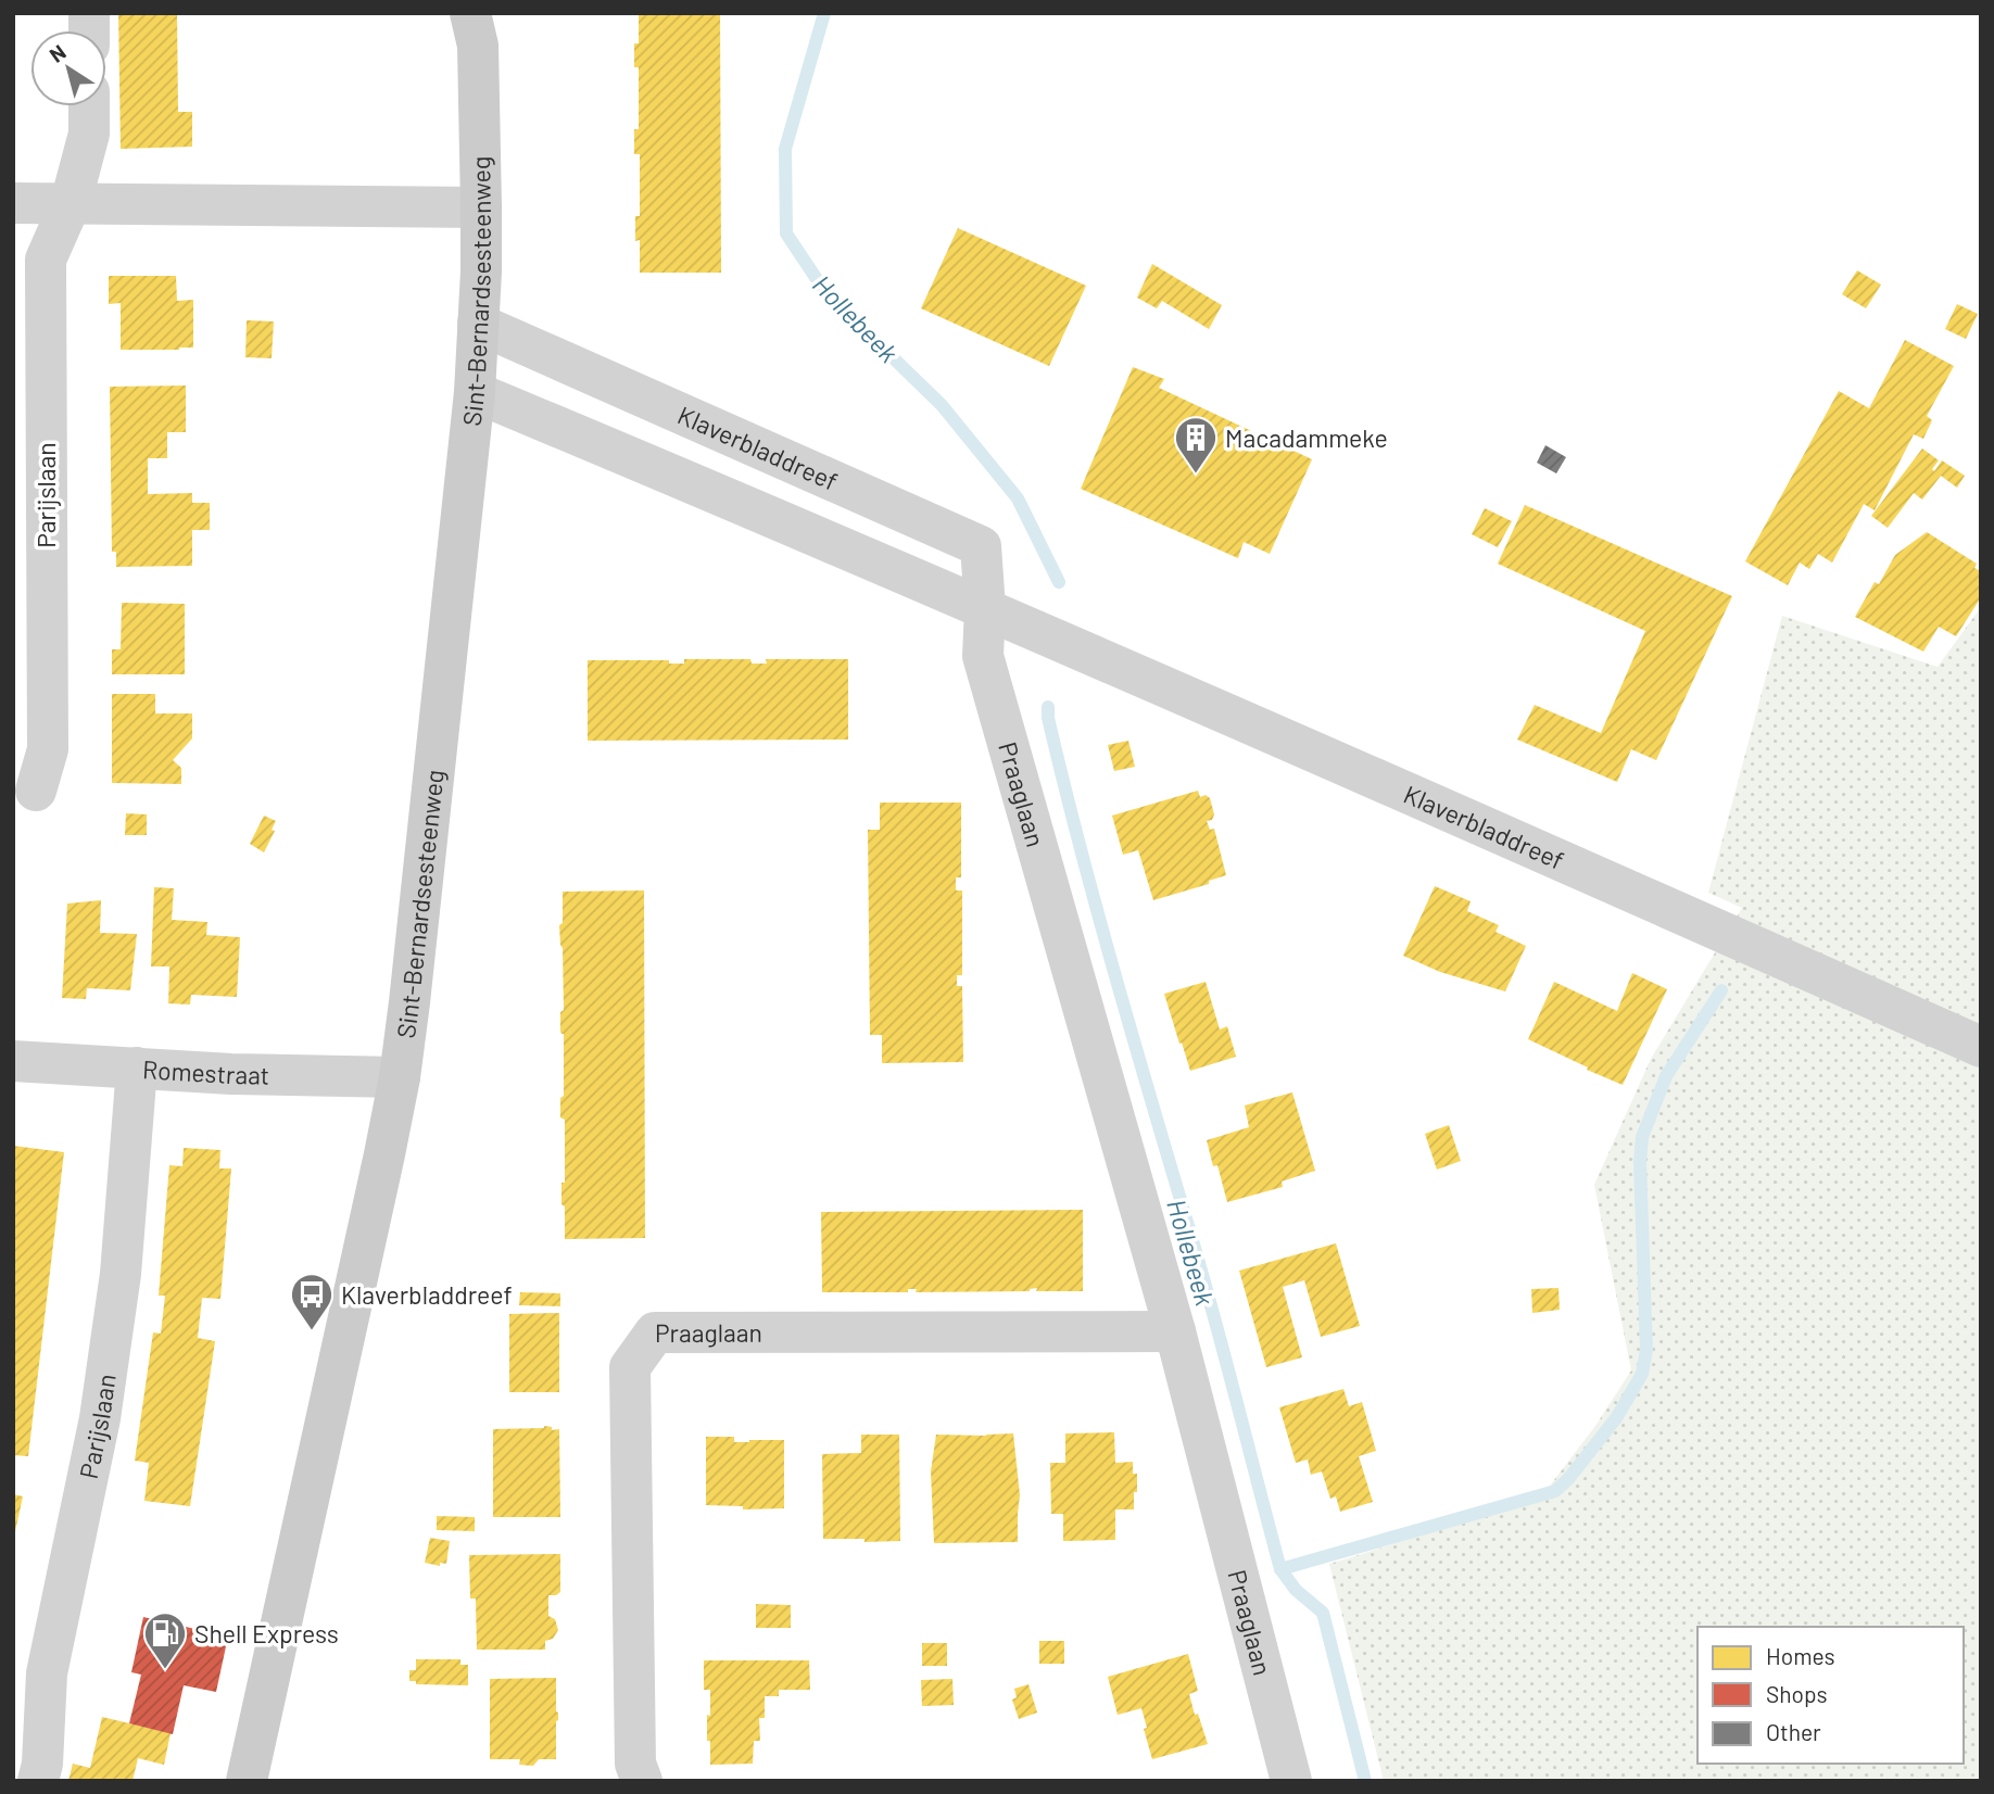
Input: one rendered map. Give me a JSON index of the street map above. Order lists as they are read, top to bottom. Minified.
{"streets":{"main road":["Sint-Bernardsesteenweg"],"street":["Klaverbladdreef","Parijslaan","Praaglaan","Romestraat"]},"crossings":[["Sint-Bernardsesteenweg","Klaverbladdreef"],["Sint-Bernardsesteenweg","Romestraat"],["Klaverbladdreef","Praaglaan"],["Parijslaan","Romestraat"]],"water":["Hollebeek"],"places":{"building":["Macadammeke"],"bus stop":["Klaverbladdreef"],"fuel station":["Shell Express"]},"legend":["Homes","Shops","Other"],"north":"top left"}
